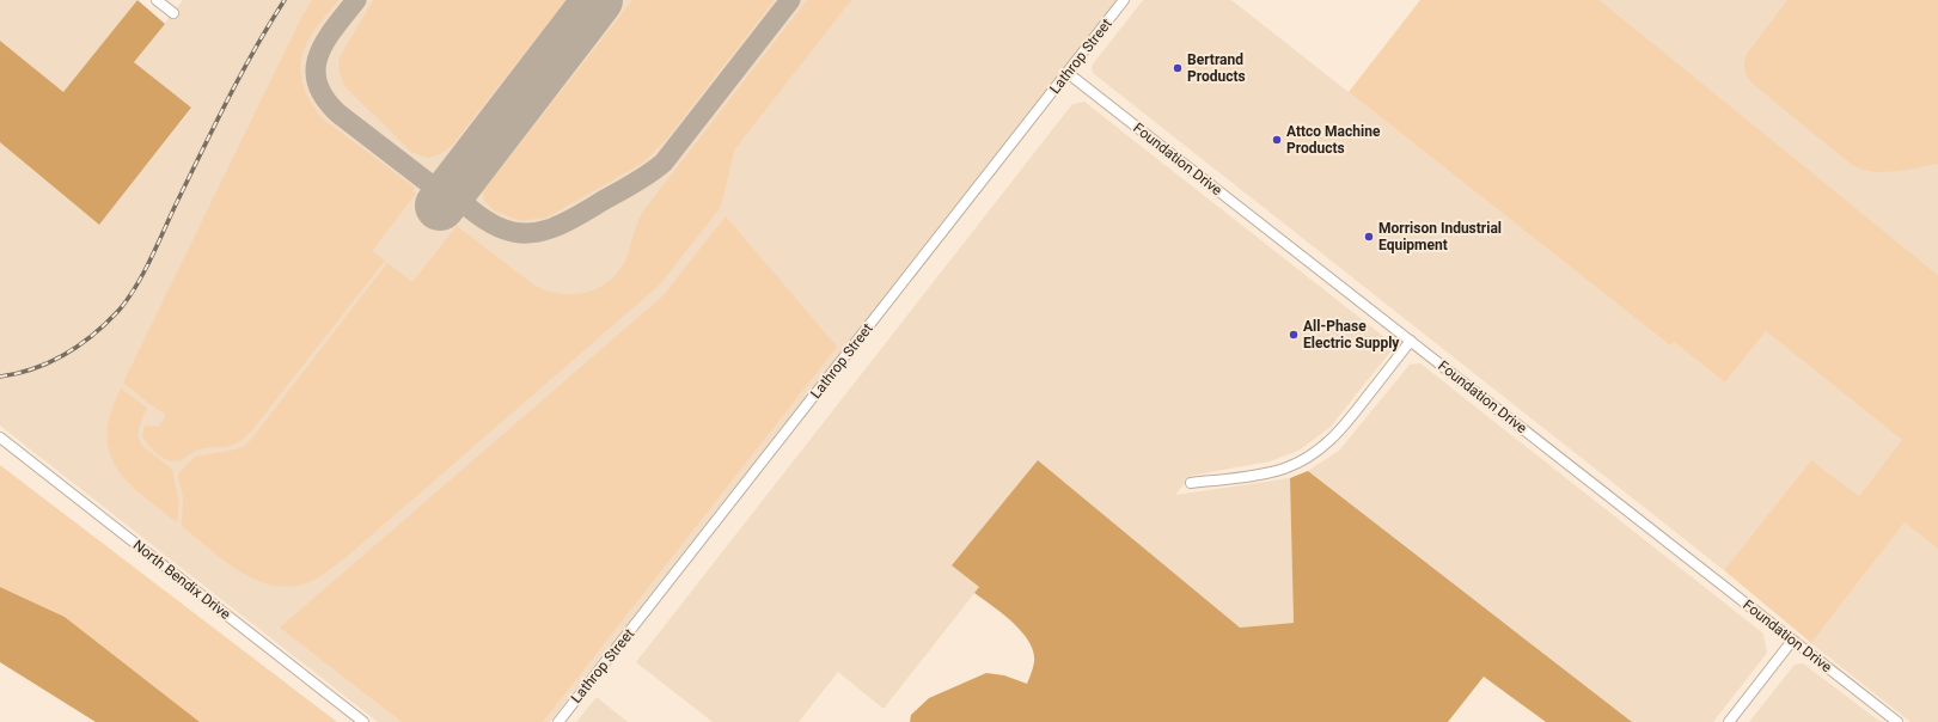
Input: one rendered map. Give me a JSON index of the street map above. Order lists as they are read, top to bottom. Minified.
{"streets":{"street":["Lathrop Street","Foundation Drive","North Bendix Drive"]},"crossings":[["Lathrop Street","Foundation Drive"]],"places":["Bertrand Products","Attco Machine Products","Morrison Industrial Equipment","All-Phase Electric Supply"]}
